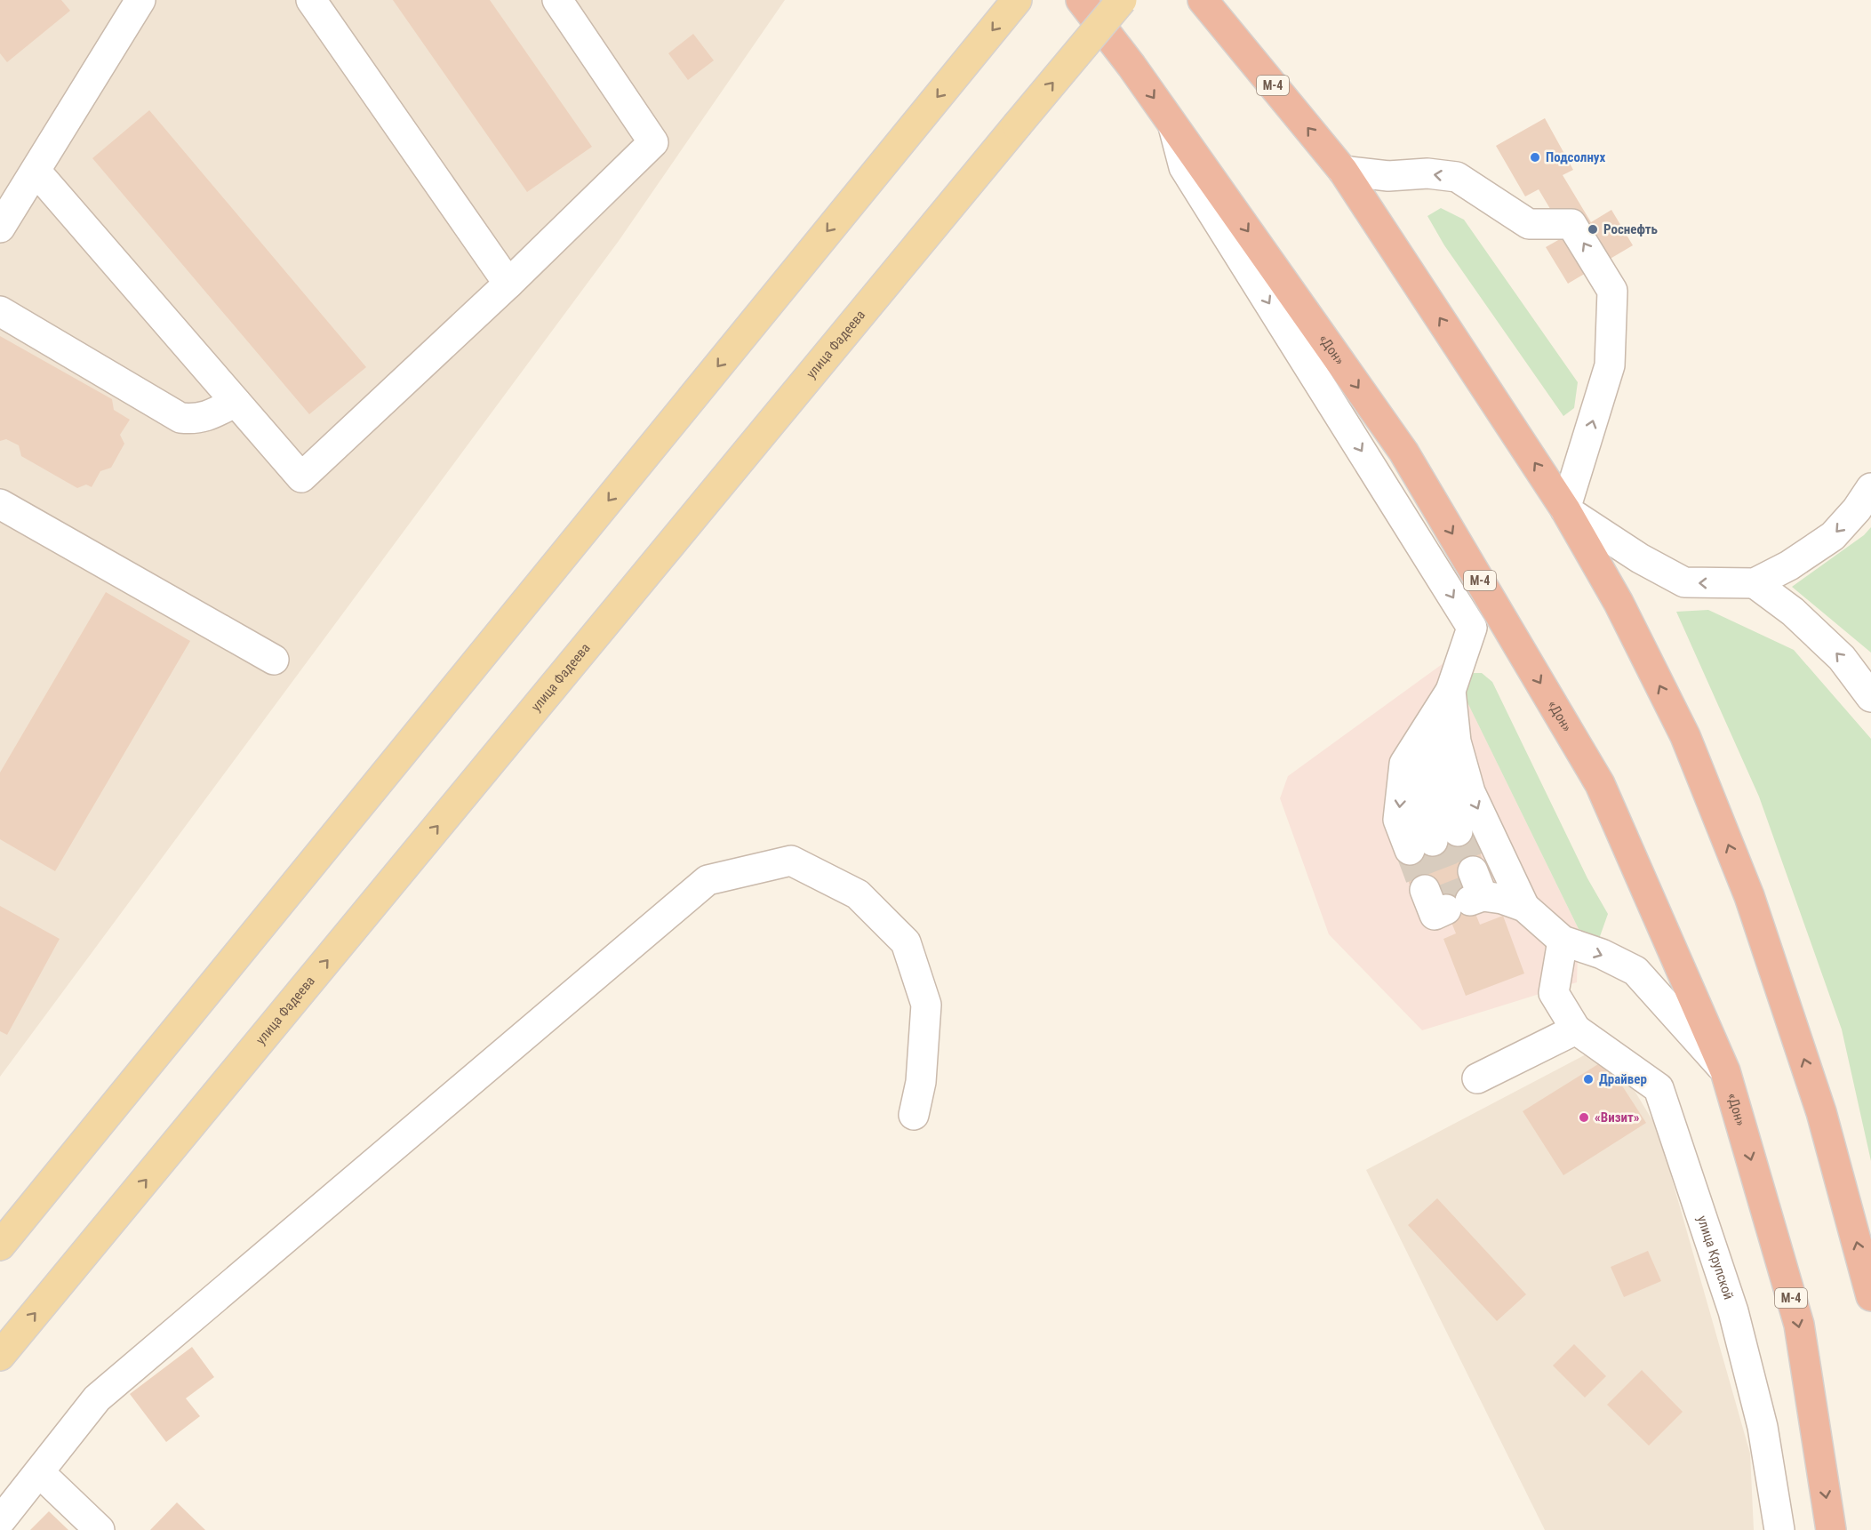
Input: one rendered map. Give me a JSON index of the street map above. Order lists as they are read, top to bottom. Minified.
{"streets":{"highway":["М-4","«Дон»"],"main road":["улица Фадеева"],"street":["улица Крупской"]},"places":["Подсолнух","Роснефть","Драйвер","«Визит»"]}
